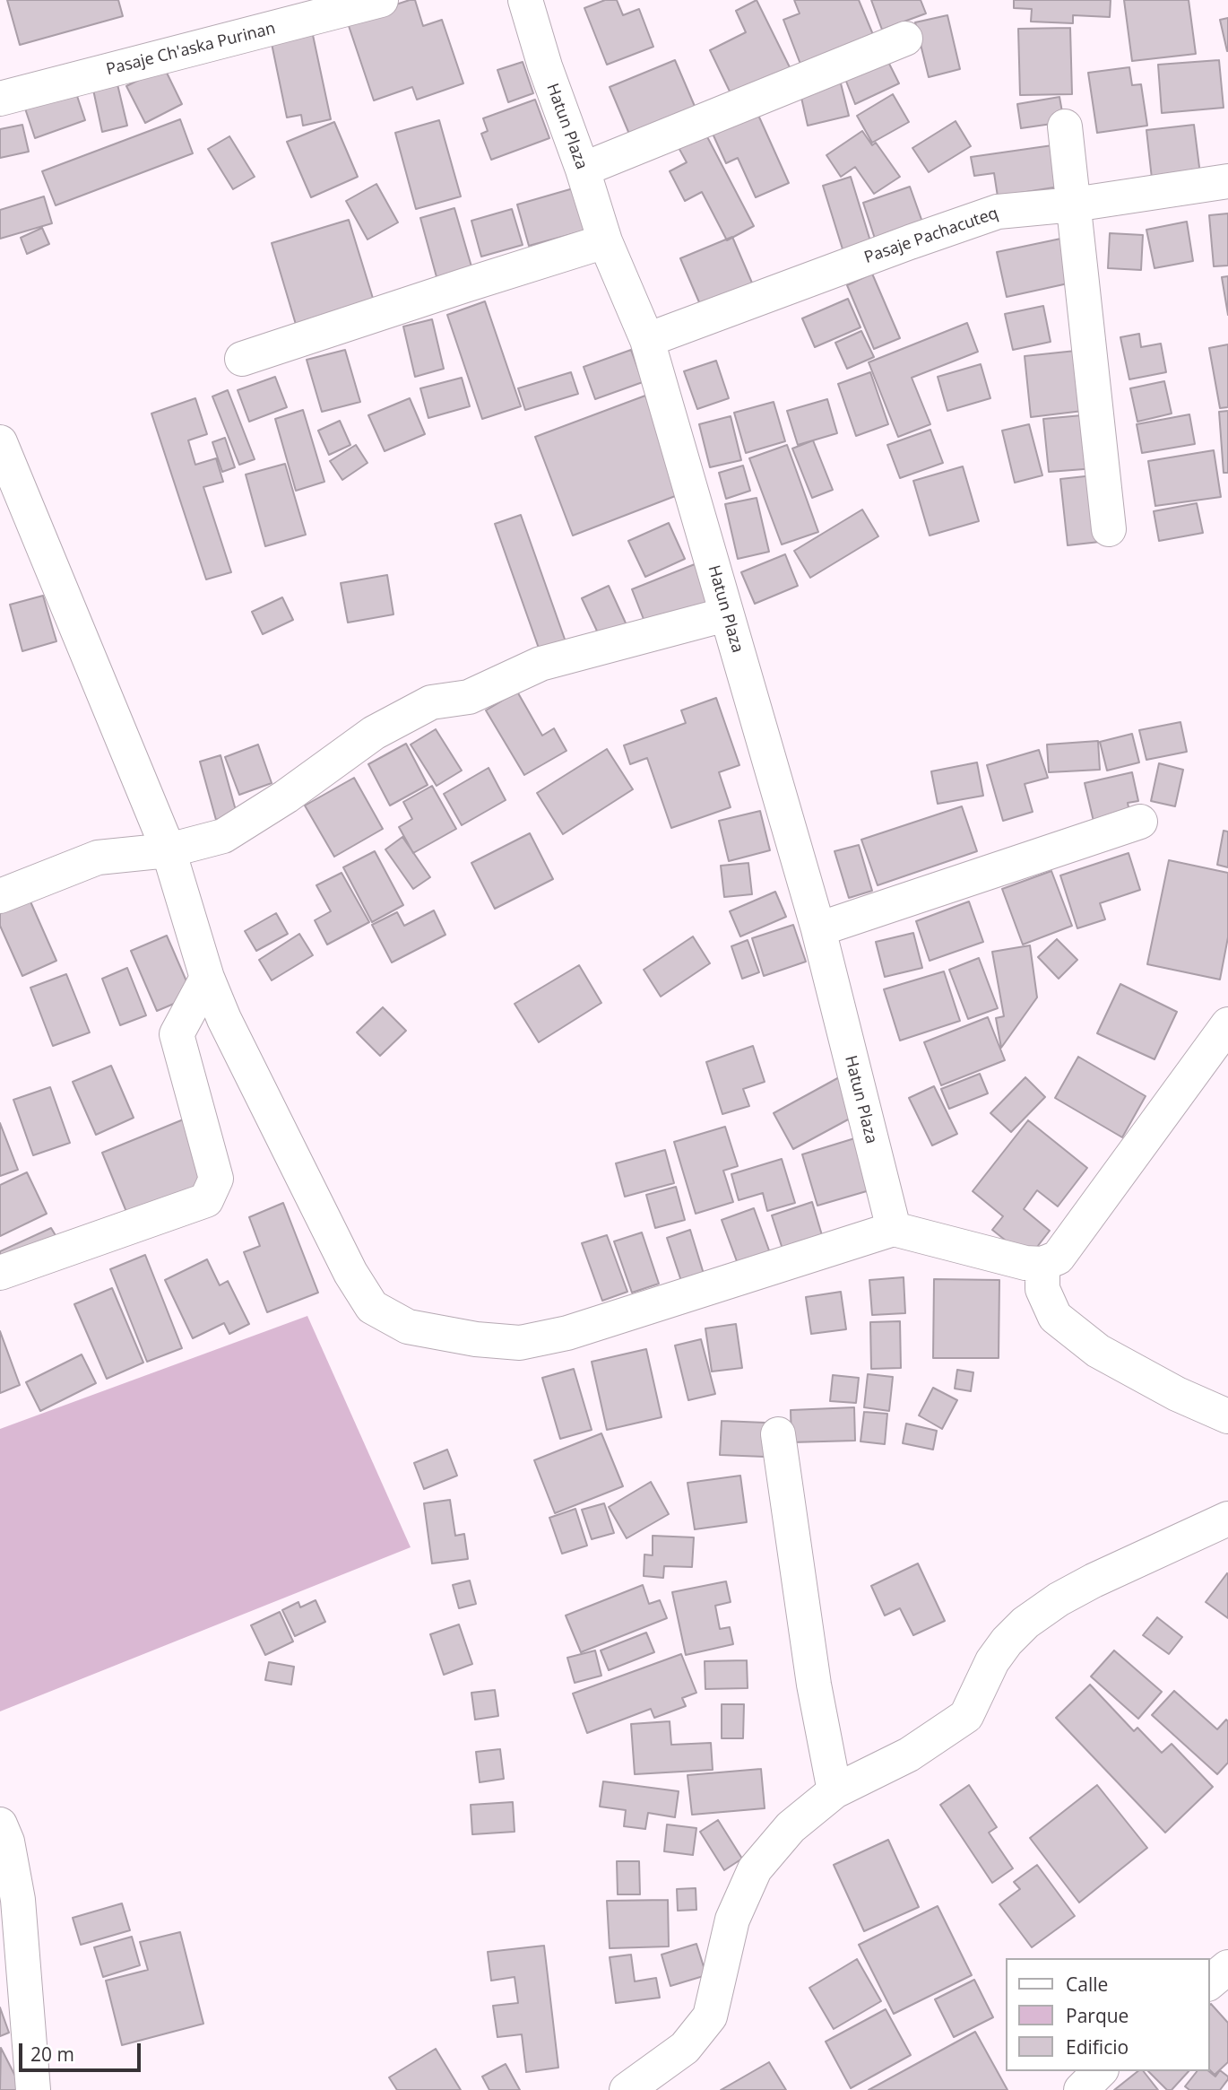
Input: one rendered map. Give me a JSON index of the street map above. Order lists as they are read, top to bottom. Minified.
{"streets":{"street":["Pasaje Ch'aska Purinan","Hatun Plaza","Pasaje Pachacuteq"]},"crossings":[["Hatun Plaza","Pasaje Pachacuteq"]],"legend":["Calle","Parque","Edificio"],"scale_bar":"20 m"}
